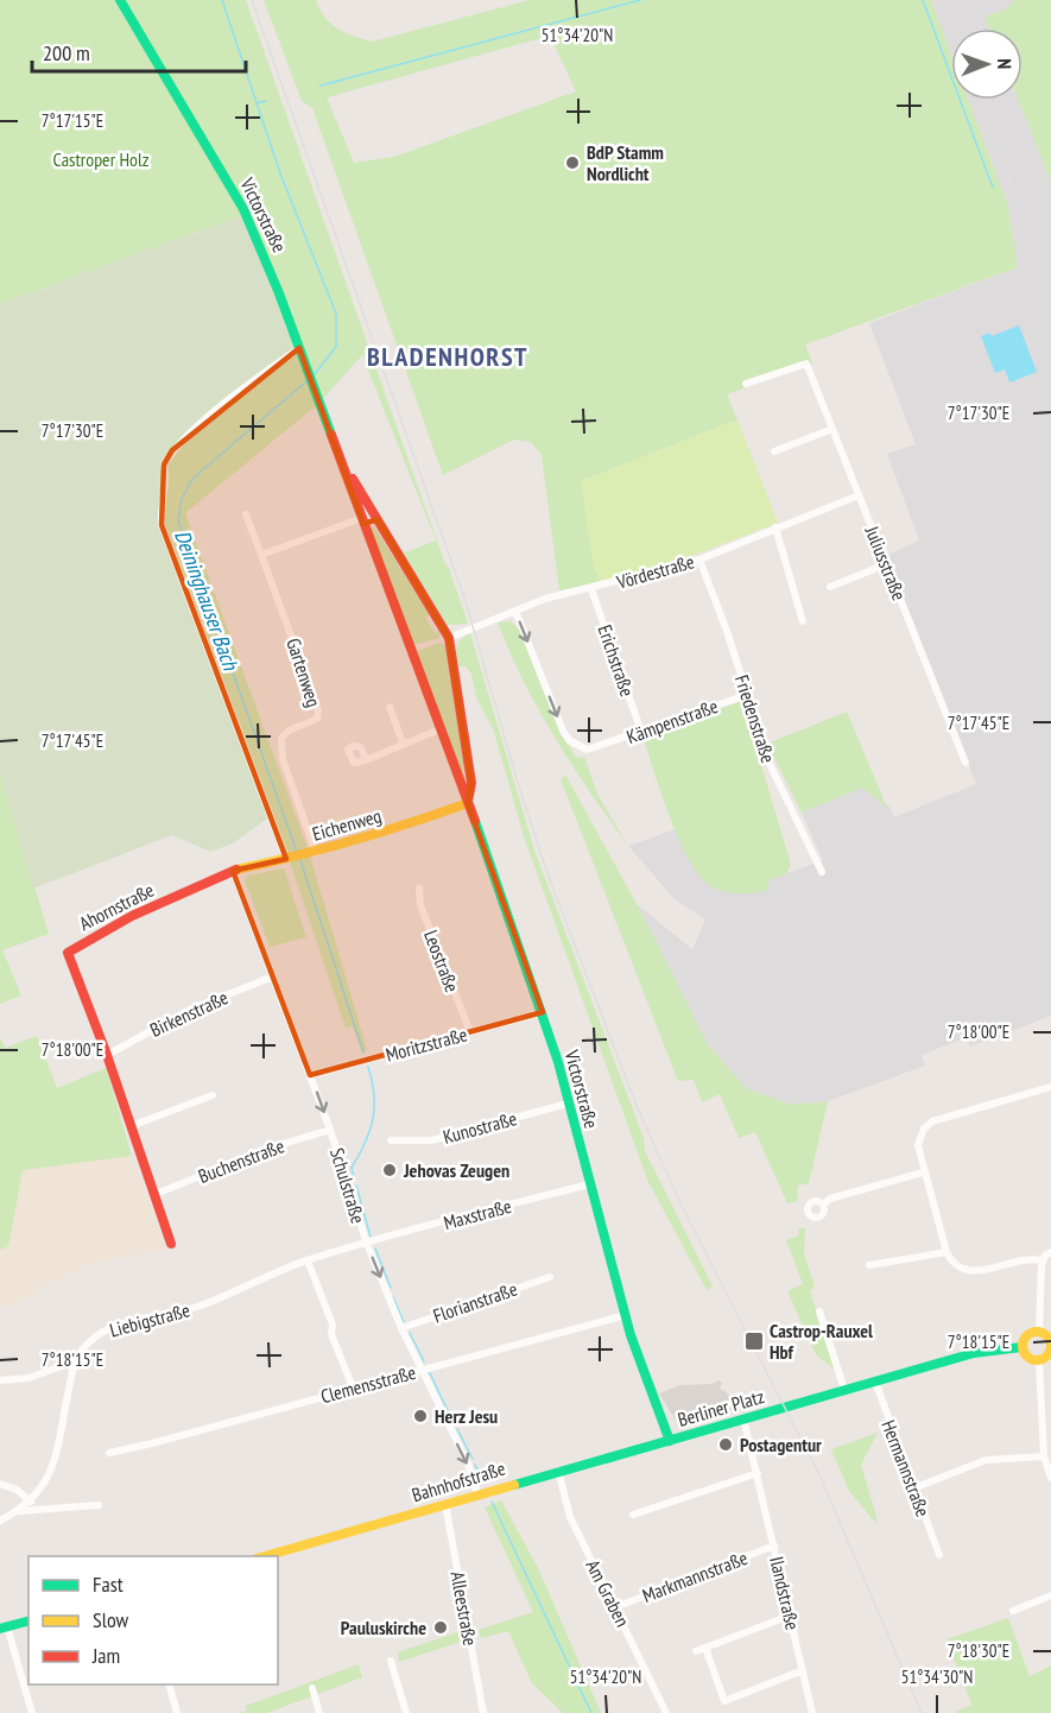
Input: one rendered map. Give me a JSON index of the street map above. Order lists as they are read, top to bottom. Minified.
{"streets":{"street":["Victorstraße","Juliusstraße","Vördestraße","Erichstraße","Gartenweg","Friedenstraße","Kämpenstraße","Eichenweg","Ahornstraße","Leostraße","Birkenstraße","Moritzstraße","Kunostraße","Buchenstraße","Schulstraße","Maxstraße","Florianstraße","Liebigstraße","Clemensstraße","Berliner Platz","Hermannstraße","Bahnhofstraße","Markmannstraße","Am Graben","Ilandstraße","Alleestraße"]},"crossings":[["Victorstraße","Vördestraße"],["Victorstraße","Eichenweg"],["Victorstraße","Moritzstraße"],["Victorstraße","Kunostraße"],["Victorstraße","Maxstraße"],["Victorstraße","Clemensstraße"],["Victorstraße","Berliner Platz"],["Juliusstraße","Vördestraße"],["Vördestraße","Erichstraße"],["Vördestraße","Friedenstraße"],["Vördestraße","Kämpenstraße"],["Erichstraße","Kämpenstraße"],["Gartenweg","Eichenweg"],["Friedenstraße","Kämpenstraße"],["Eichenweg","Ahornstraße"],["Eichenweg","Schulstraße"],["Ahornstraße","Birkenstraße"],["Ahornstraße","Buchenstraße"],["Ahornstraße","Schulstraße"],["Leostraße","Moritzstraße"],["Birkenstraße","Schulstraße"],["Moritzstraße","Schulstraße"],["Buchenstraße","Schulstraße"],["Schulstraße","Maxstraße"],["Schulstraße","Florianstraße"],["Schulstraße","Liebigstraße"],["Schulstraße","Clemensstraße"],["Schulstraße","Bahnhofstraße"],["Maxstraße","Liebigstraße"],["Berliner Platz","Hermannstraße"],["Berliner Platz","Bahnhofstraße"],["Berliner Platz","Ilandstraße"],["Bahnhofstraße","Am Graben"],["Bahnhofstraße","Alleestraße"],["Markmannstraße","Am Graben"],["Markmannstraße","Ilandstraße"]],"one_way":["Kämpenstraße","Schulstraße"],"districts":["BLADENHORST"],"water":["Deininghauser Bach"],"parks":["Castroper Holz"],"places":{"other":["BdP Stamm Nordlicht","Jehovas Zeugen","Herz Jesu","Postagentur","Pauluskirche"],"transit":["Castrop-Rauxel Hbf"]},"legend":["Fast","Slow","Jam"],"scale_bar":"200 m","north":"right","coordinates":["51°34'20\"N","7°17'15\"E","7°17'30\"E","7°17'45\"E","7°18'00\"E","7°18'15\"E","7°18'30\"E","51°34'30\"N"]}
